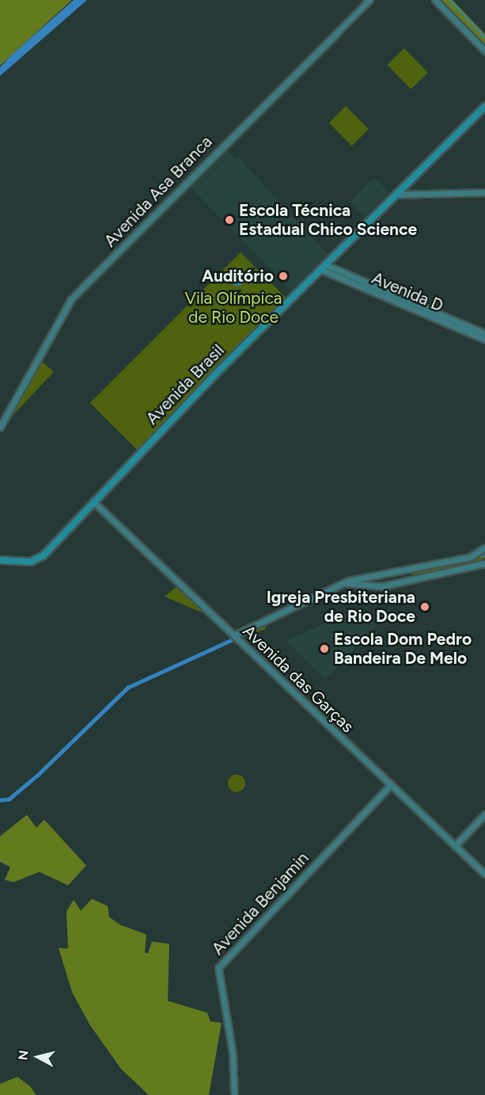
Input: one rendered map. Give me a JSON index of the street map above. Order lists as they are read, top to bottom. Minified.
{"streets":{"main road":["Avenida Brasil"],"street":["Avenida Asa Branca","Avenida D","Avenida das Garças","Avenida Benjamin"]},"crossings":[["Avenida D","Avenida Brasil"],["Avenida Brasil","Avenida das Garças"],["Avenida das Garças","Avenida Benjamin"]],"parks":["Vila Olímpica de Rio Doce"],"places":["Escola Técnica Estadual Chico Science","Auditório","Igreja Presbiteriana de Rio Doce","Escola Dom Pedro Bandeira De Melo"],"north":"left"}
